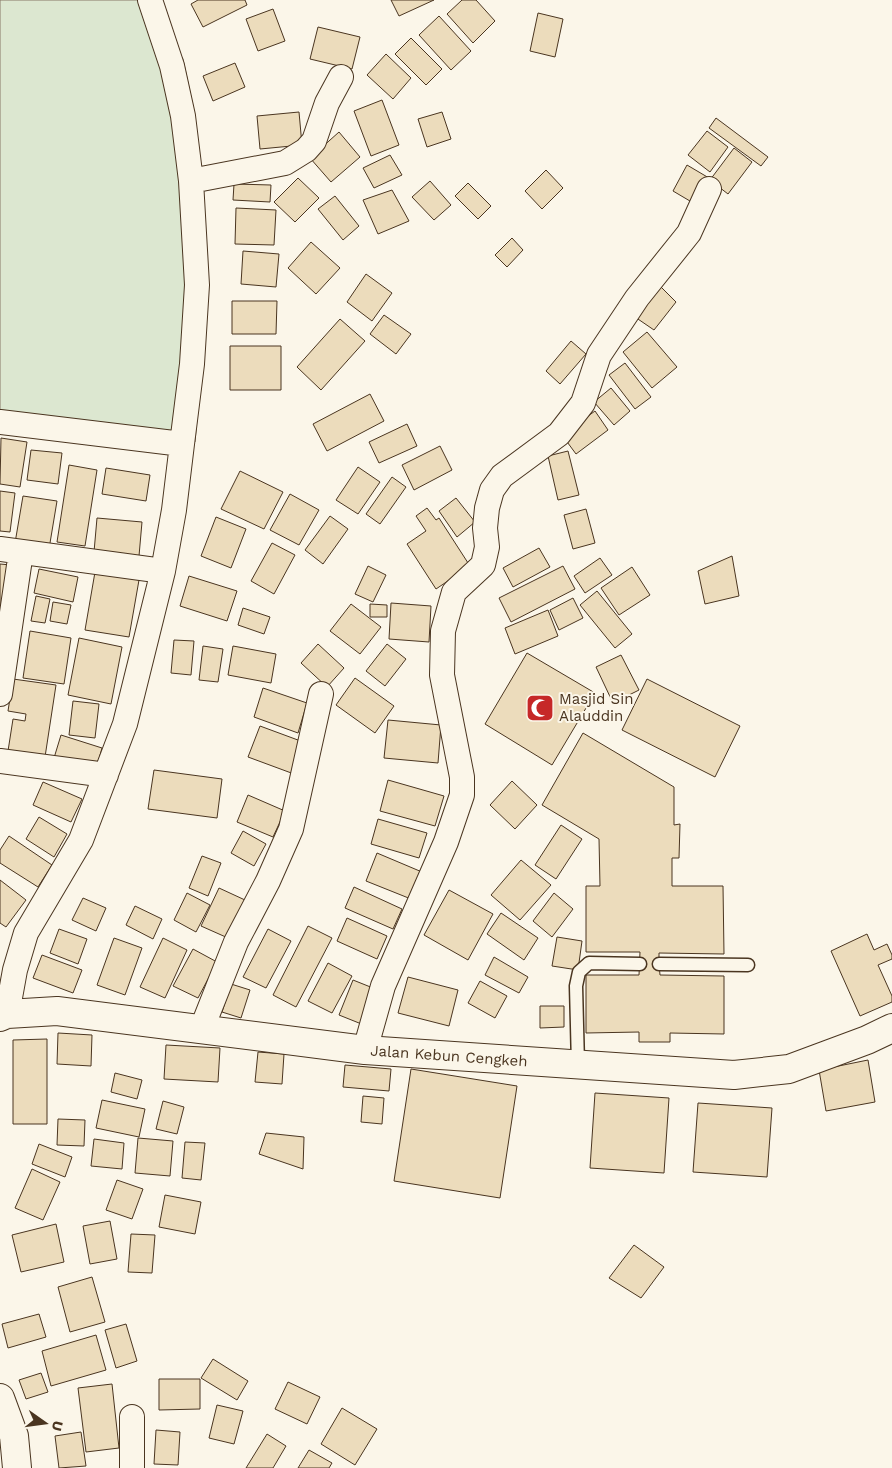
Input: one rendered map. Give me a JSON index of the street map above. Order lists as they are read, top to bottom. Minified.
{"streets":{"street":["Jalan Kebun Cengkeh"]},"places":{"mosque":["Masjid Sin Alauddin"]},"north":"right"}
